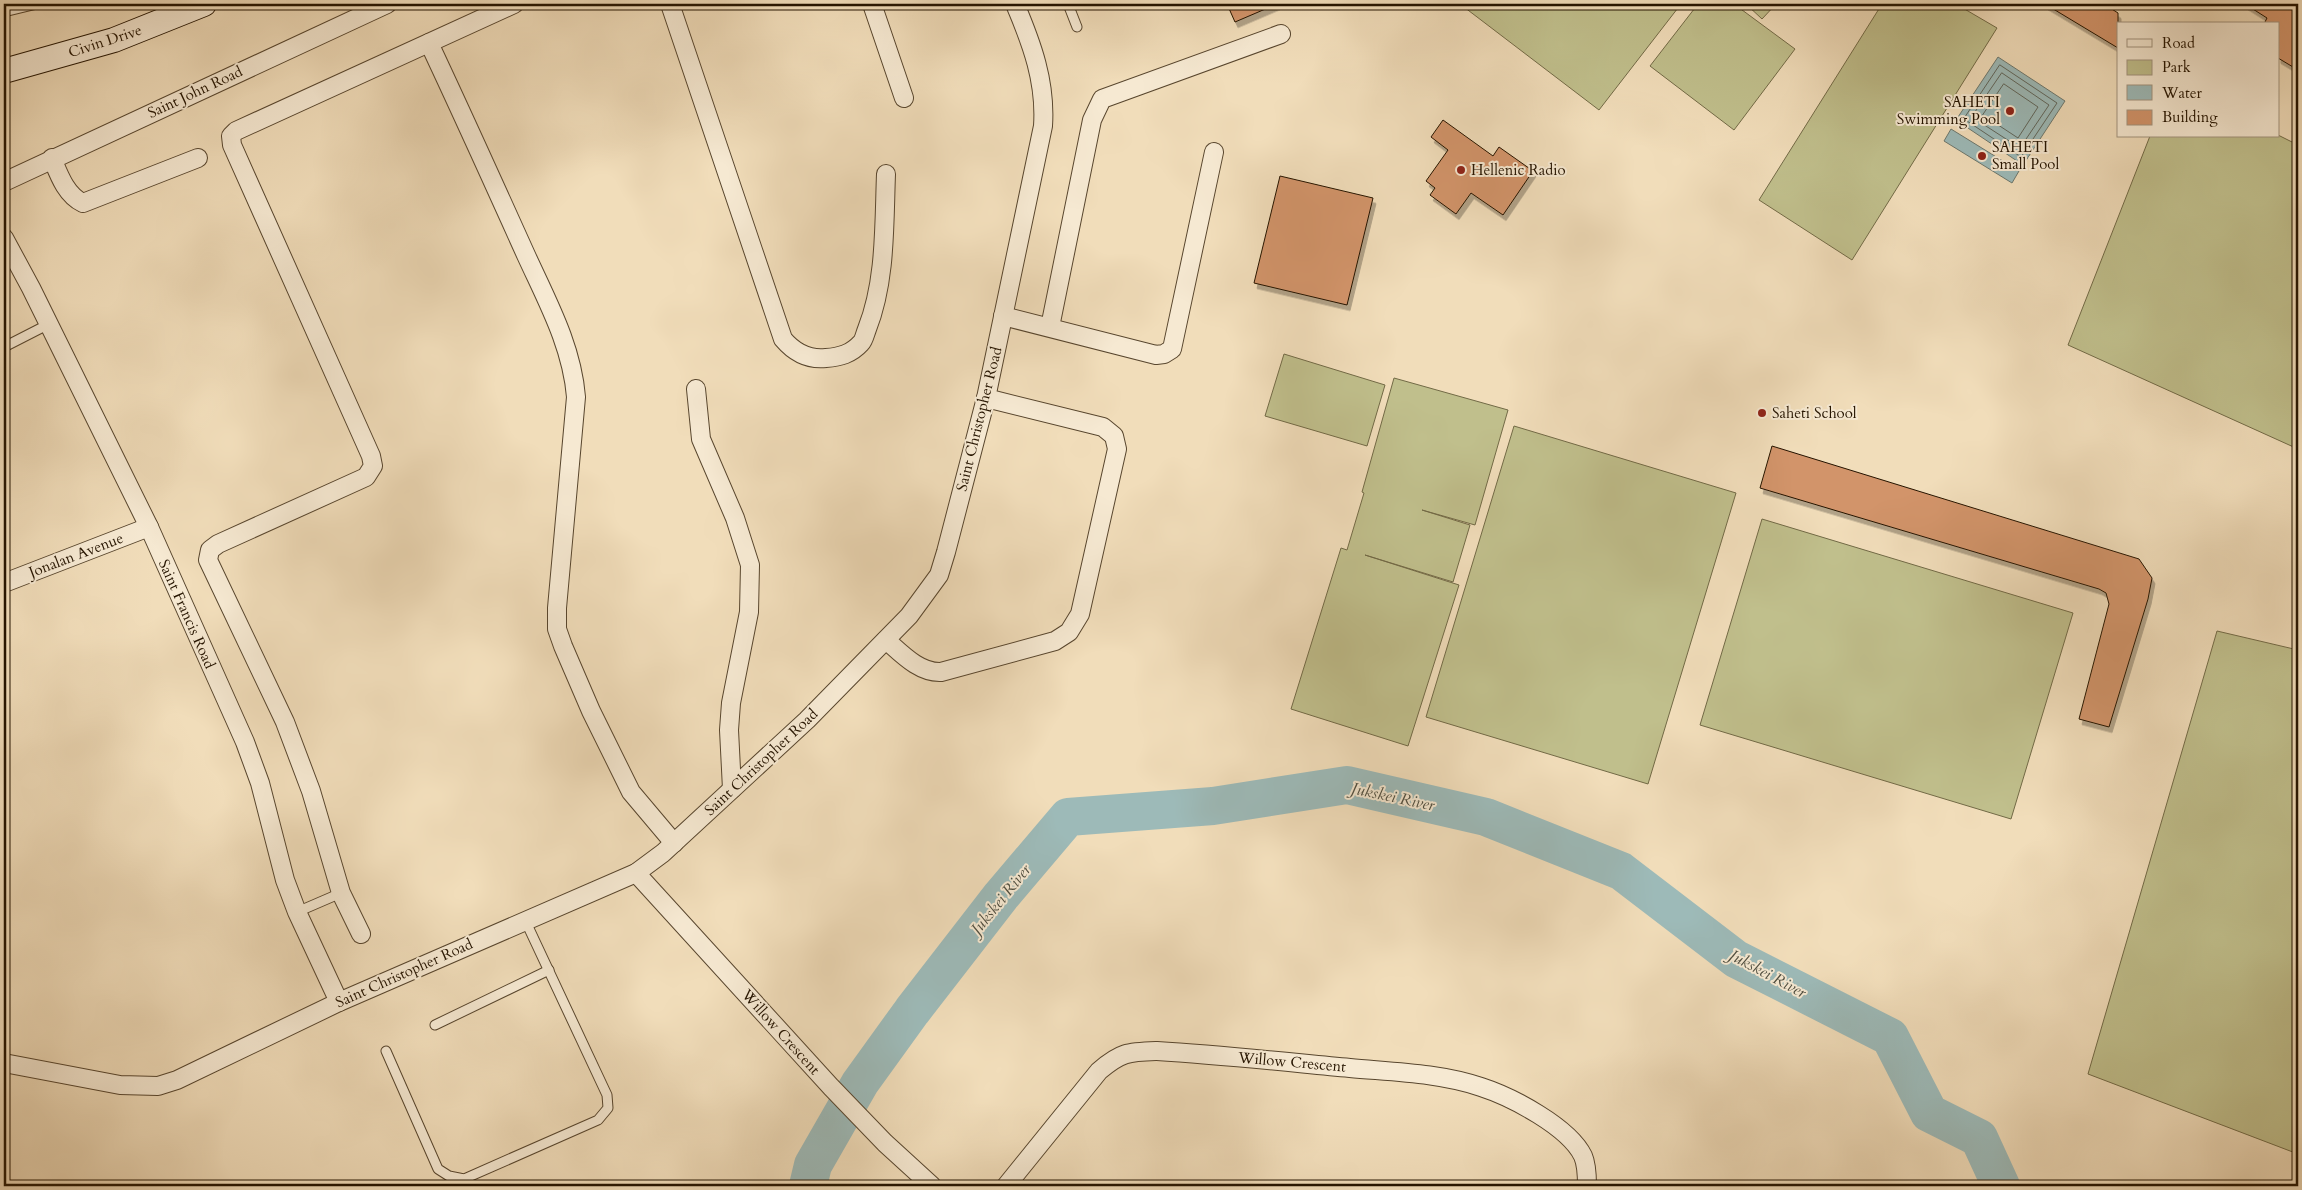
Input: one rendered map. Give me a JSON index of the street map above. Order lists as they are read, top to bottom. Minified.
{"streets":{"main road":["Civin Drive"],"street":["Saint John Road","Saint Christopher Road","Jonalan Avenue","Saint Francis Road","Willow Crescent"]},"crossings":[["Saint Christopher Road","Saint Francis Road"],["Saint Christopher Road","Willow Crescent"],["Jonalan Avenue","Saint Francis Road"]],"water":["Jukskei River"],"places":["SAHETI Swimming Pool","SAHETI Small Pool","Hellenic Radio","Saheti School"],"legend":["Road","Park","Water","Building"]}
